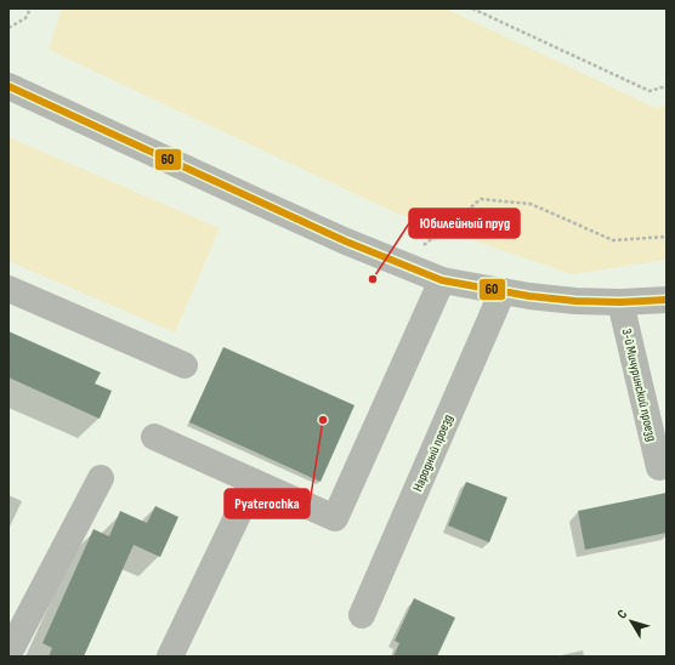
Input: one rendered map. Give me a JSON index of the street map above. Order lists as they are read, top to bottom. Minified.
{"streets":{"street":["3-й Мичуринский проезд","Народный проезд"]},"places":["Юбилейный пруд","Pyaterochka"],"lines":["transit line 60"],"north":"top left"}
